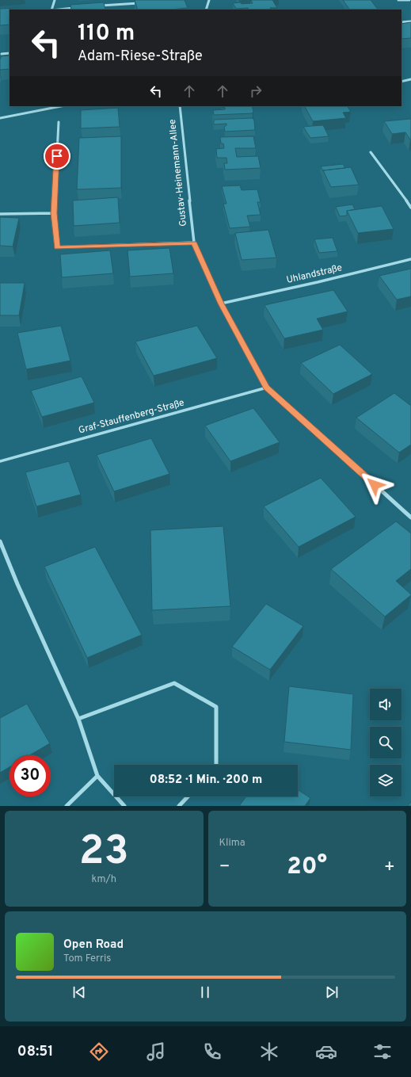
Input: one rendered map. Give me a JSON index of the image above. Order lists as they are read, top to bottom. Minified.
{"streets":{"street":["Gustav-Heinemann-Allee","Uhlandstraße","Graf-Stauffenberg-Straße"]},"crossings":[["Gustav-Heinemann-Allee","Uhlandstraße"],["Gustav-Heinemann-Allee","Graf-Stauffenberg-Straße"]],"page":{"turn":["110 m","Adam-Riese-Straße"],"limit":"30","trip":"08:52 · 1 Min. · 200 m","tile":[["23","km/h"],"Klima"],"heat":["−","20°","+"],"song":["Open Road","Tom Ferris"],"tabs":"08:51"}}
